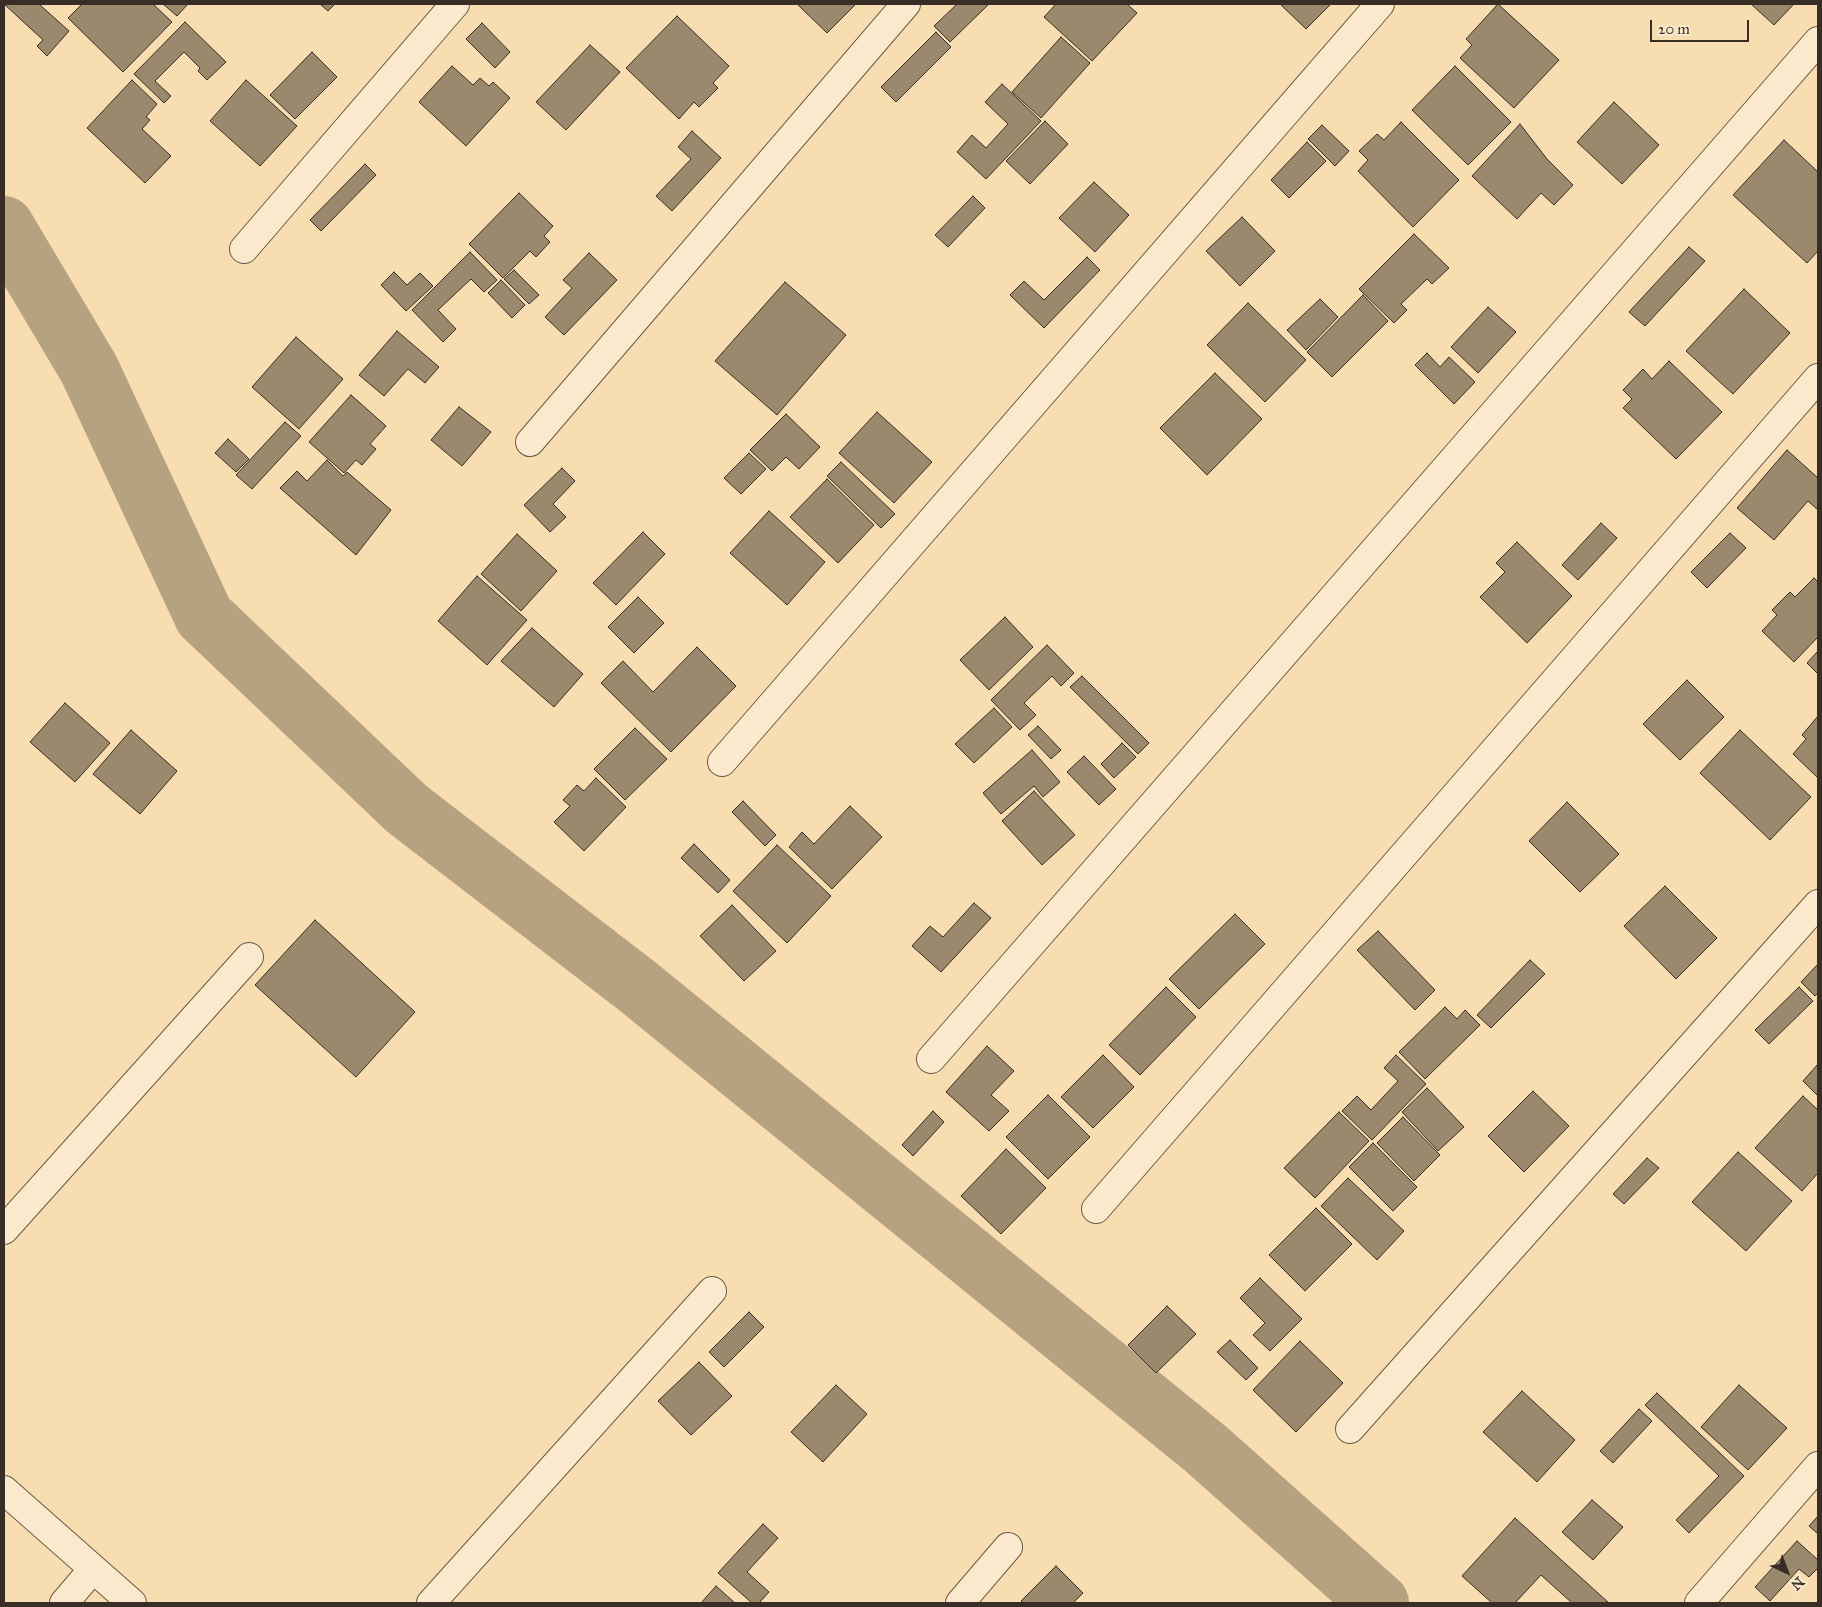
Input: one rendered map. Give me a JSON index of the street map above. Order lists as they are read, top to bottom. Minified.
{"scale_bar":"20 m","north":"bottom right"}
